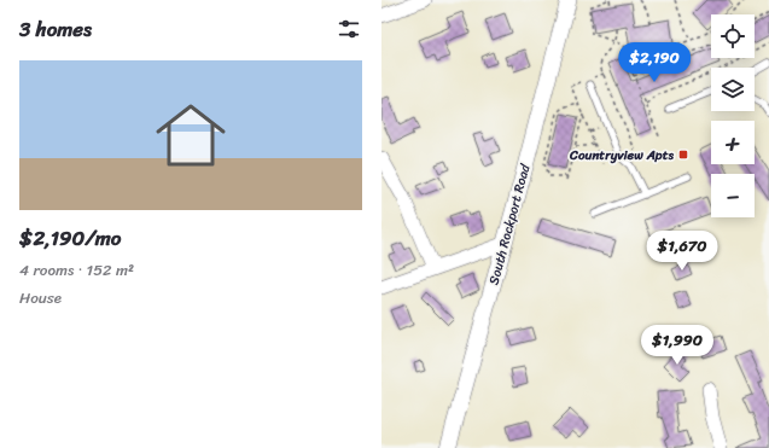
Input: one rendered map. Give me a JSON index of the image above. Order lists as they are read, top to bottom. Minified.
{"streets":{"street":["South Rockport Road"]},"places":{"transit":["Countryview Apts"]},"page":{"heading":"3 homes","map_buttons":["+","−"],"price":["$2,190","$1,670","$1,990"],"list":[{"name":"$2,190/mo","note":"4 rooms · 152 m² · House"}]}}
